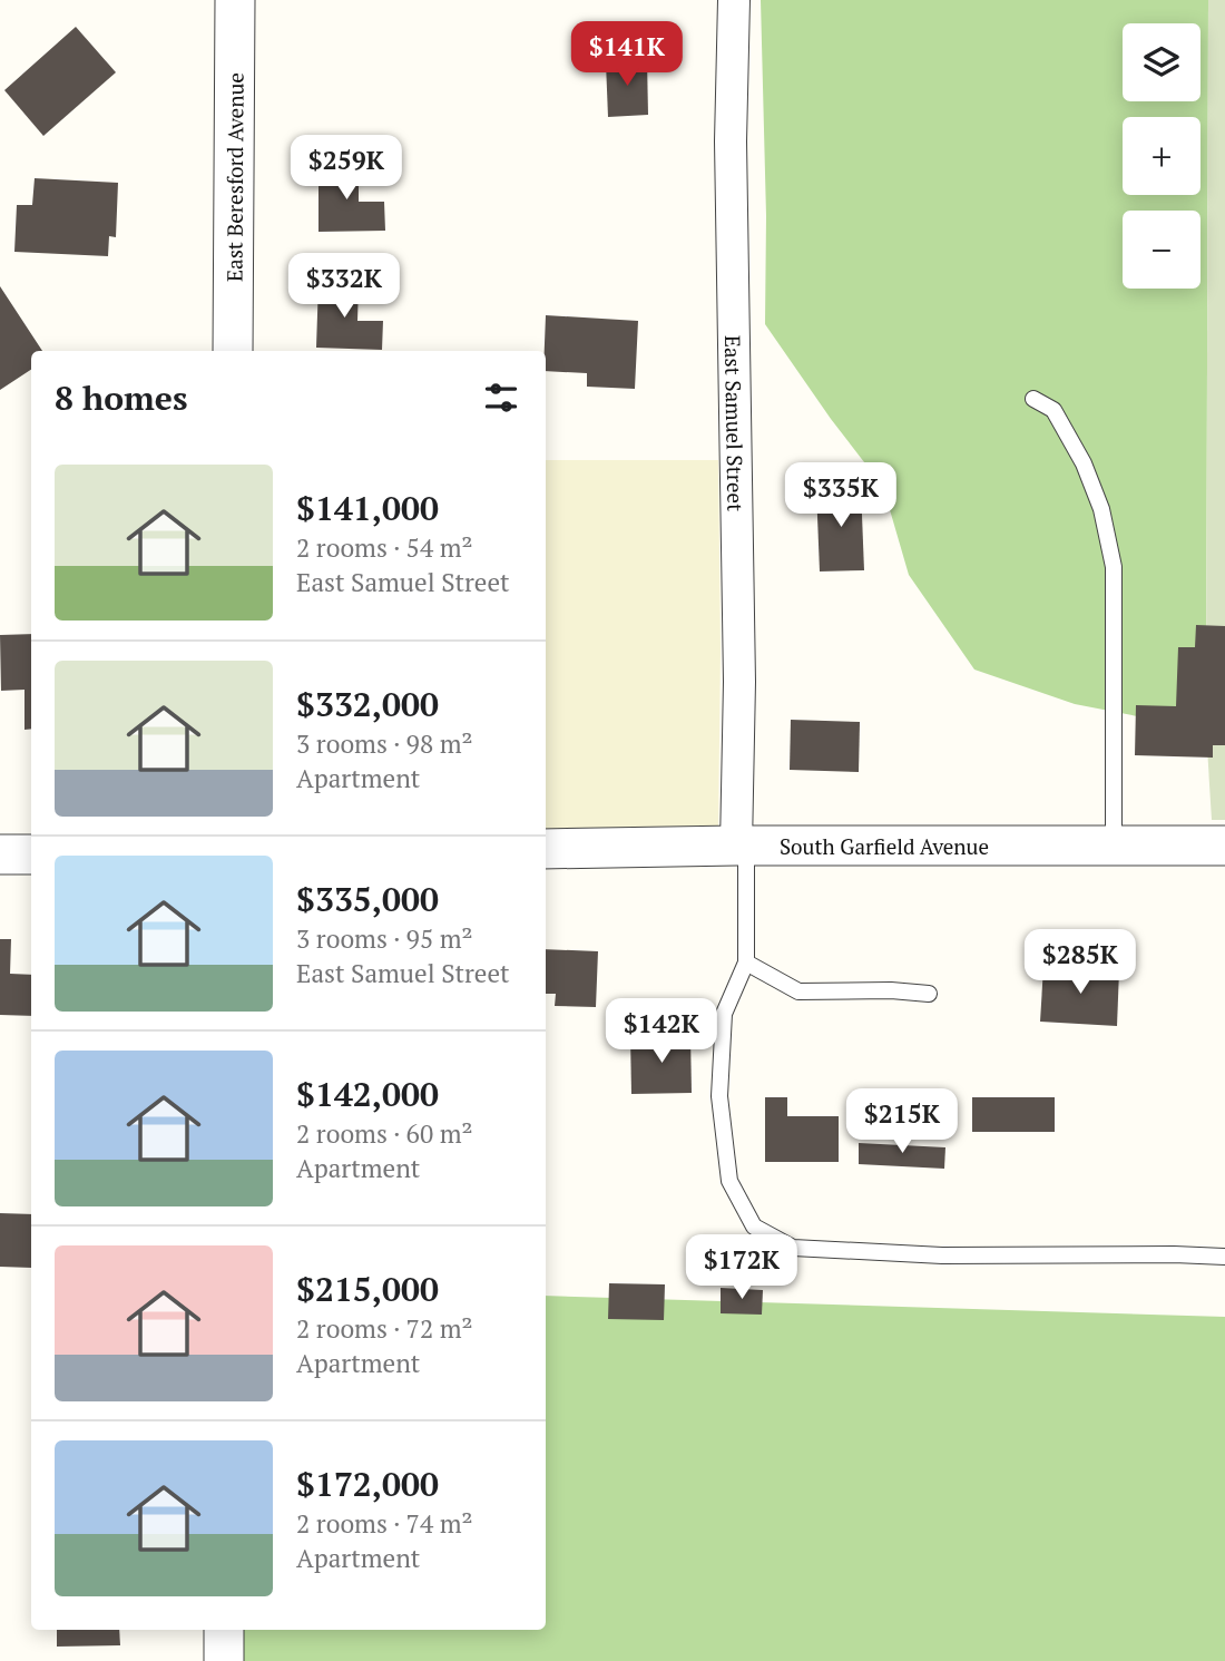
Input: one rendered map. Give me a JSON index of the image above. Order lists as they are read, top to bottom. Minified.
{"streets":{"street":["East Beresford Avenue","East Samuel Street","South Garfield Avenue"]},"crossings":[["East Samuel Street","South Garfield Avenue"]],"page":{"price":["$141K","$259K","$332K","$335K","$285K","$142K","$215K","$172K"],"map_buttons":["+","−"],"heading":"8 homes","list":[{"name":"$141,000","note":"2 rooms · 54 m² · East Samuel Street"},{"name":"$332,000","note":"3 rooms · 98 m² · Apartment"},{"name":"$335,000","note":"3 rooms · 95 m² · East Samuel Street"},{"name":"$142,000","note":"2 rooms · 60 m² · Apartment"},{"name":"$215,000","note":"2 rooms · 72 m² · Apartment"},{"name":"$172,000","note":"2 rooms · 74 m² · Apartment"}]}}
